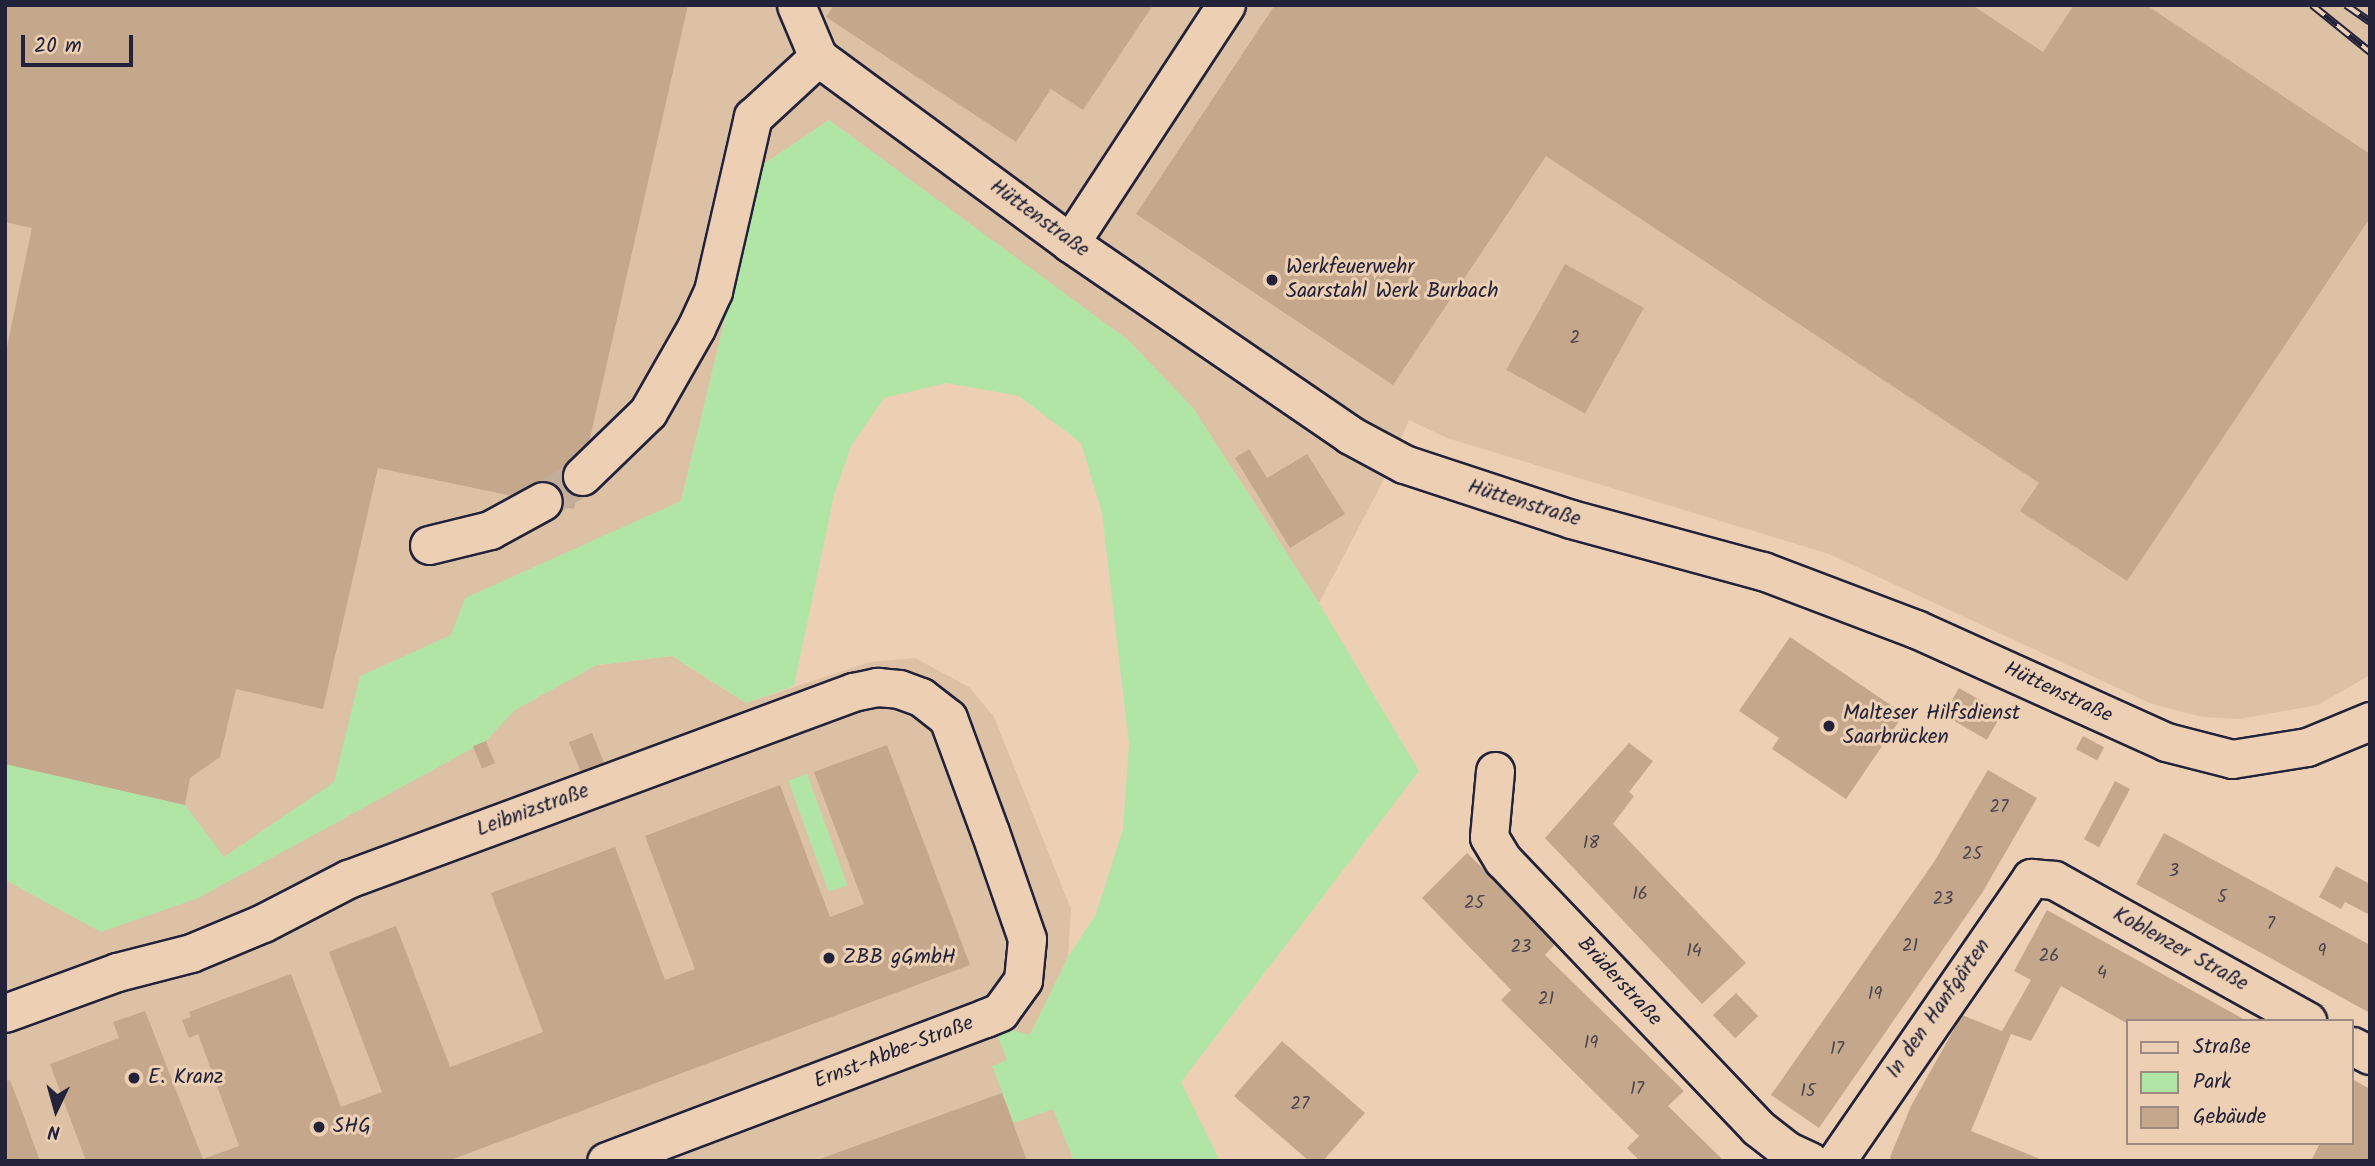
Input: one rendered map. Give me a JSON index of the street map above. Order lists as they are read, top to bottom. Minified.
{"streets":{"street":["Hüttenstraße","Leibnizstraße","Koblenzer Straße","Brüderstraße","In den Hanfgärten","Ernst-Abbe-Straße"]},"crossings":[["Leibnizstraße","Ernst-Abbe-Straße"],["Koblenzer Straße","In den Hanfgärten"]],"places":["Werkfeuerwehr Saarstahl Werk Burbach","Malteser Hilfsdienst Saarbrücken","ZBB gGmbH","E. Kranz","SHG"],"house_numbers":["2","27","18","25","3","16","5","23","25","7","21","23","14","9","26","4","19","21","19","17","17","15","27"],"legend":["Straße","Park","Gebäude"],"scale_bar":"20 m","north":"bottom"}
